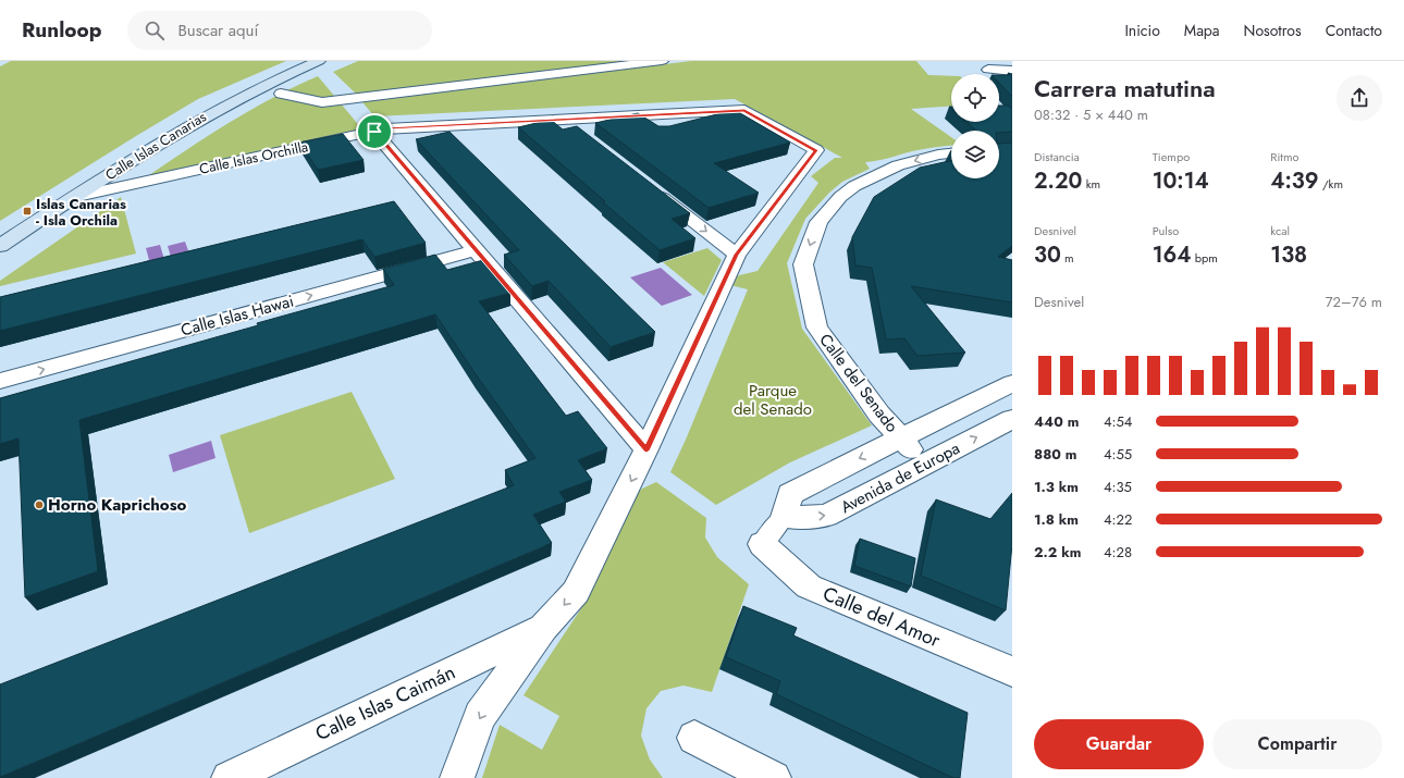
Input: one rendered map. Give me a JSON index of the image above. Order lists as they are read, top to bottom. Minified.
{"streets":{"street":["Calle Islas Canarias","Calle Islas Orchilla","Calle Islas Hawai","Calle del Senado","Avenida de Europa","Calle del Amor","Calle Islas Caimán"]},"crossings":[["Calle Islas Canarias","Calle Islas Orchilla"],["Calle del Senado","Avenida de Europa"],["Avenida de Europa","Calle del Amor"]],"parks":["Parque del Senado"],"places":{"transit":["Islas Canarias - Isla Orchila"],"other":["Horno Kaprichoso"]},"page":{"header":"Runloop","search":"Buscar aquí","nav":["Inicio","Mapa","Nosotros","Contacto"],"heading":["Carrera matutina","08:32 · 5 × 440 m"],"stats":[["Distancia","2.20 km"],["Tiempo","10:14"],["Ritmo","4:39 /km"],["Desnivel","30 m"],["Pulso","164 bpm"],["kcal","138"]],"chart":["Desnivel","72–76 m"],"list":[{"name":"440 m","note":"4:54"},{"name":"880 m","note":"4:55"},{"name":"1.3 km","note":"4:35"},{"name":"1.8 km","note":"4:22"},{"name":"2.2 km","note":"4:28"}],"buttons":["Guardar","Compartir"]}}
